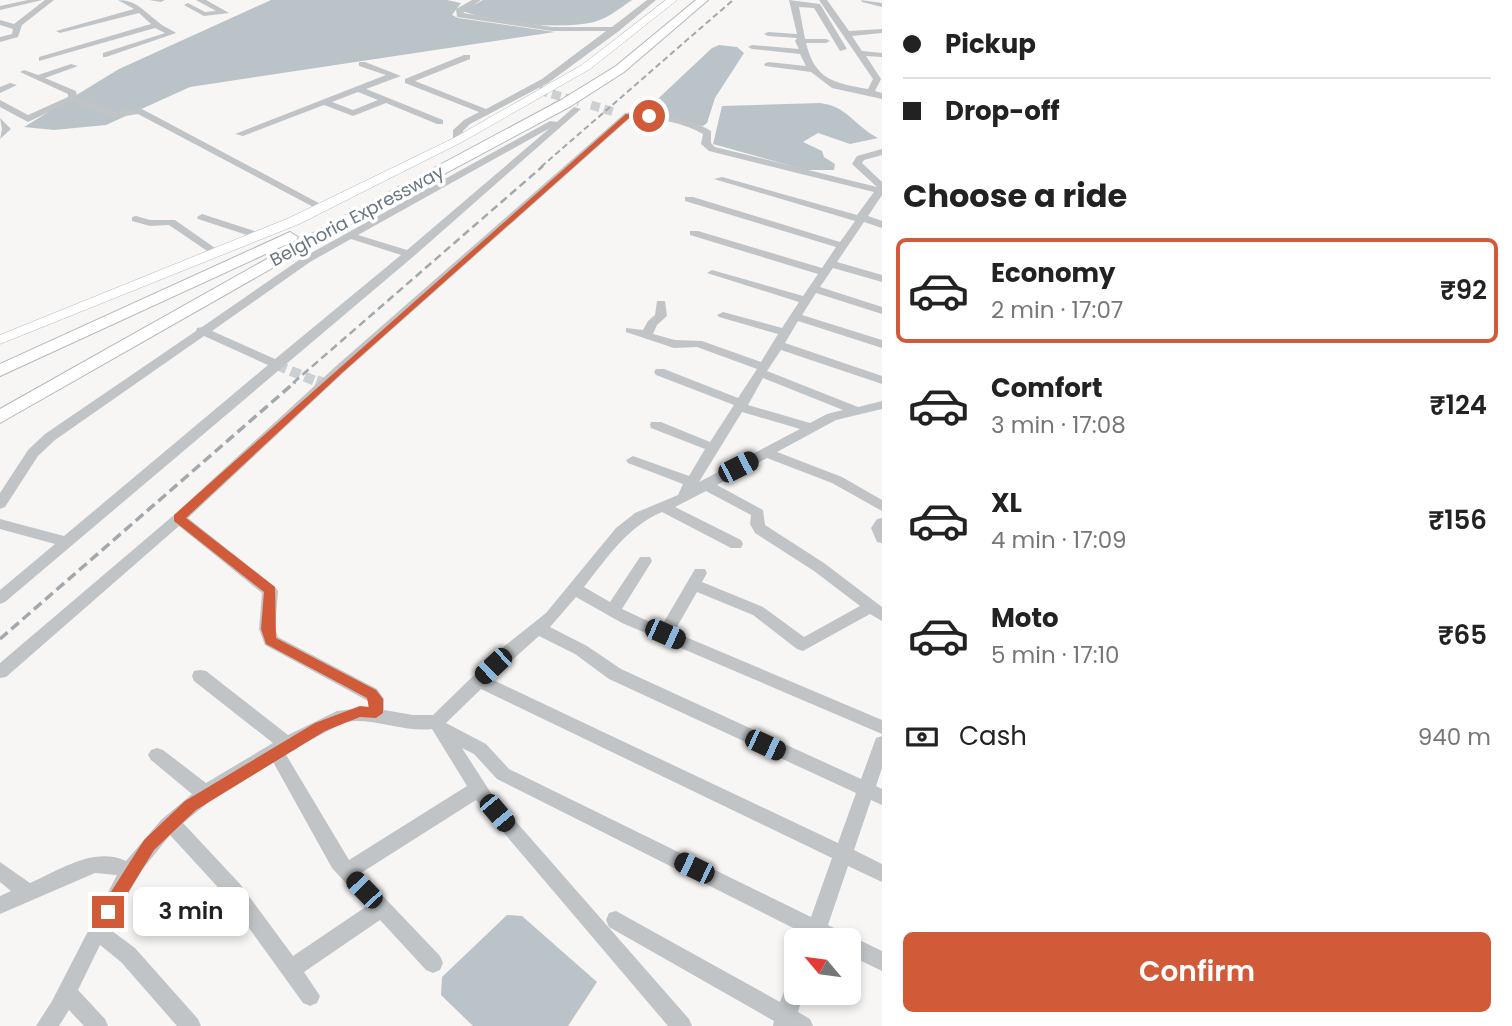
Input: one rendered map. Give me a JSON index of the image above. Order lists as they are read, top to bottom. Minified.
{"streets":{"highway":["Belghoria Expressway"]},"north":"top left","page":{"banner":["Pickup","Drop-off"],"heading":"Choose a ride","list":[{"name":"Economy","note":"2 min · 17:07","value":"₹92"},{"name":"Comfort","note":"3 min · 17:08","value":"₹124"},{"name":"XL","note":"4 min · 17:09","value":"₹156"},{"name":"Moto","note":"5 min · 17:10","value":"₹65"}],"pay":["Cash","940 m"],"bubble":"3 min","buttons":"Confirm"}}
